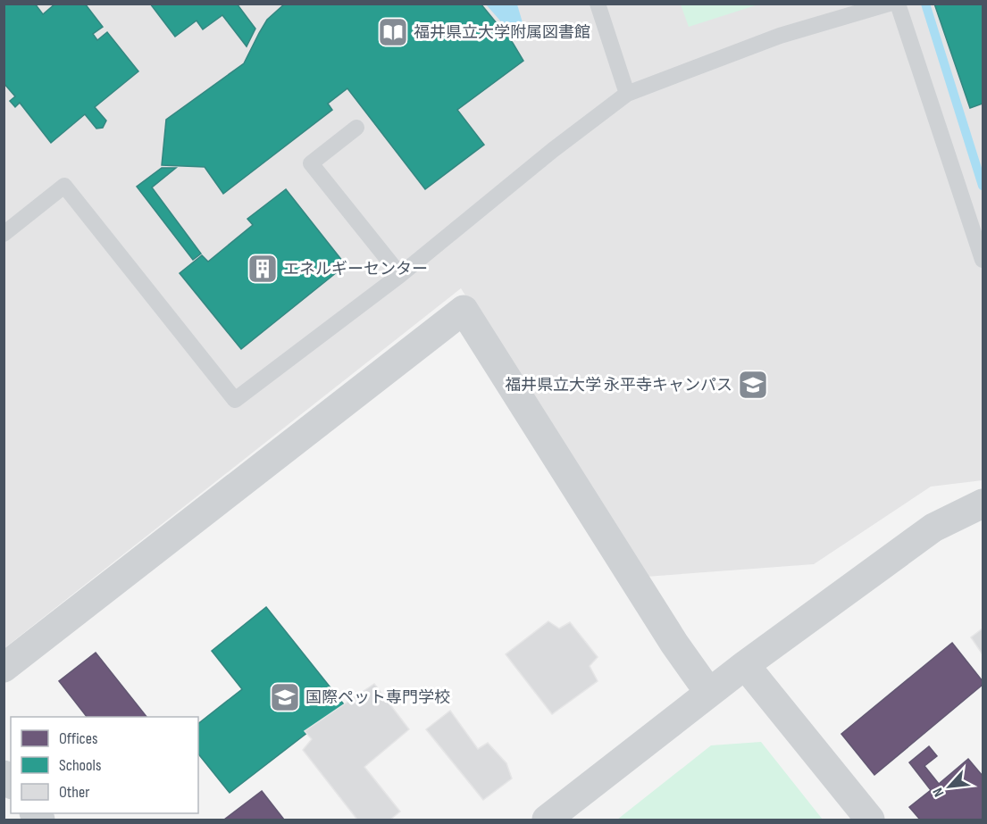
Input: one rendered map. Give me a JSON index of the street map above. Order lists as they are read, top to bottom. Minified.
{"places":{"library":["福井県立大学附属図書館"],"building":["エネルギーセンター"],"school or university":["福井県立大学 永平寺キャンパス","国際ペット専門学校"]},"legend":["Offices","Schools","Other"],"north":"bottom left"}
